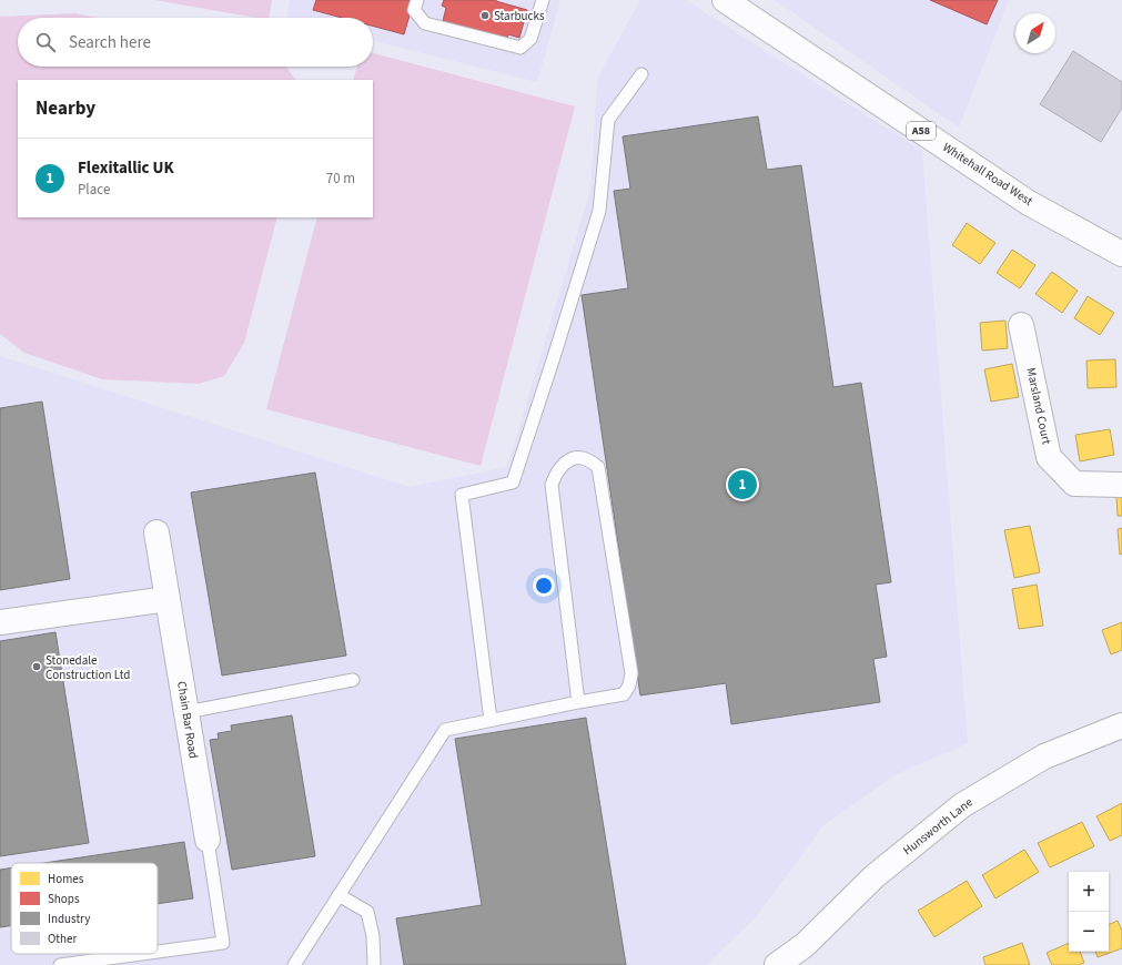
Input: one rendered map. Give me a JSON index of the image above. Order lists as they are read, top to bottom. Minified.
{"streets":{"main road":["A58","Whitehall Road West","Marsland Court","Chain Bar Road","Hunsworth Lane"]},"places":["Starbucks","Stonedale Construction Ltd"],"legend":["Homes","Shops","Industry","Other"],"north":"top right","page":{"search":"Search here","heading":"Nearby","list":[{"mark":"1","name":"Flexitallic UK","note":"Place","value":"70 m"}],"pins":"1","map_buttons":["+","−"]}}
